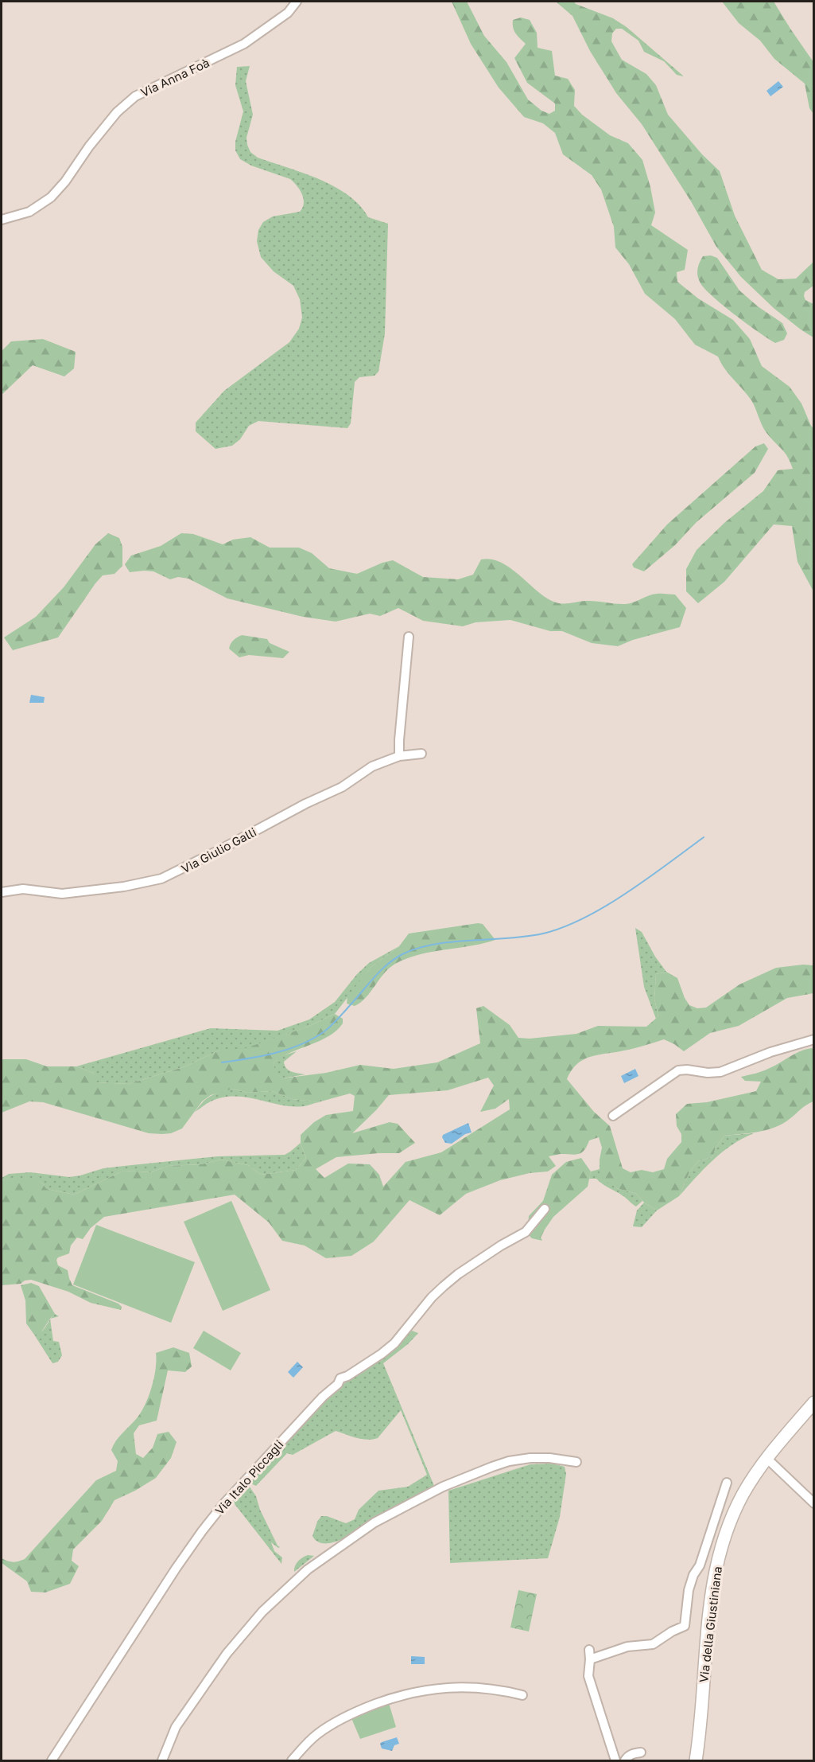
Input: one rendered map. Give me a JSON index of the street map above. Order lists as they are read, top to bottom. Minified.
{"streets":{"street":["Via Anna Foà","Via Giulio Galli","Via Italo Piccagli","Via della Giustiniana"]}}
